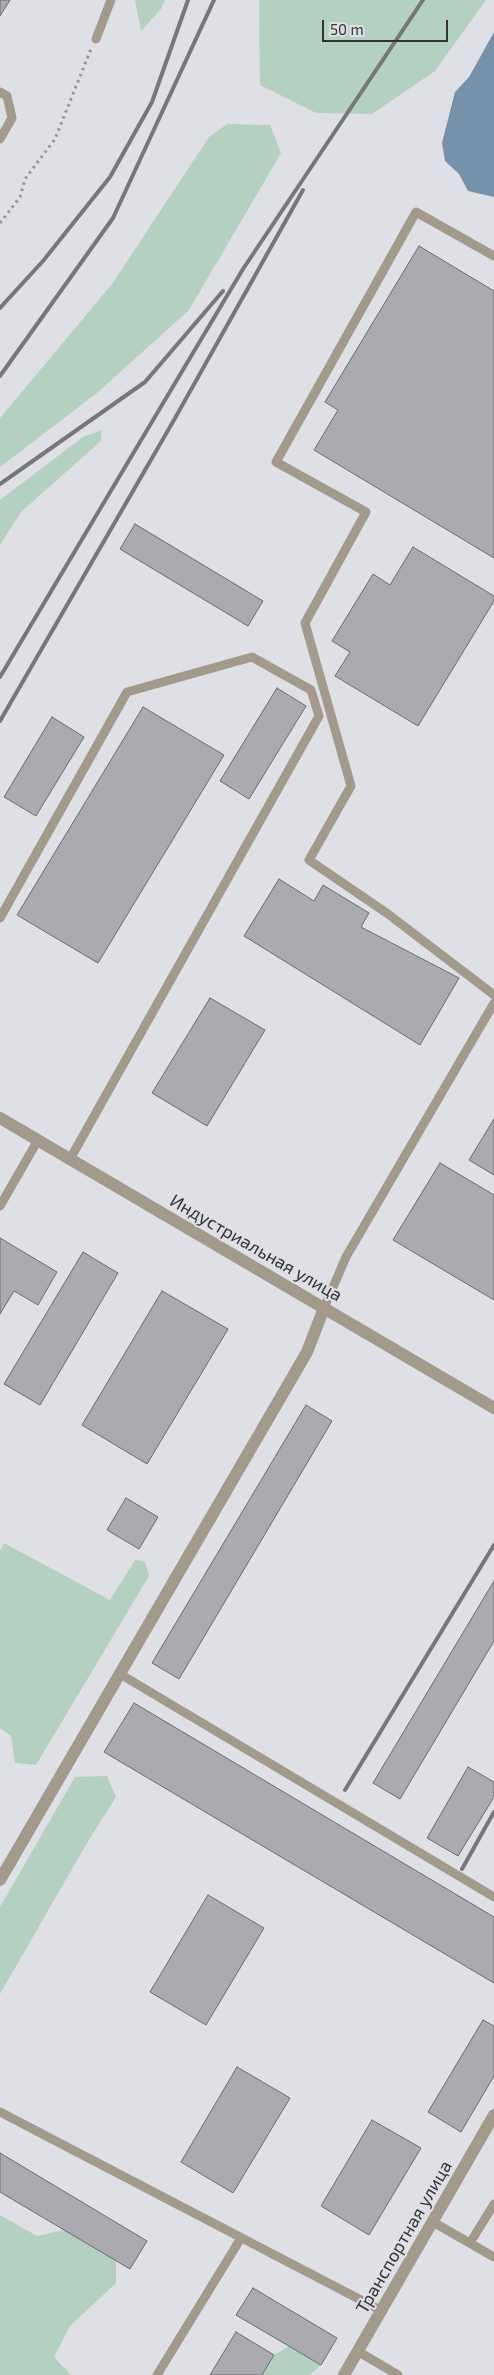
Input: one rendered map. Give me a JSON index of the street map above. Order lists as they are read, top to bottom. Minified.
{"streets":{"street":["Индустриальная улица","Транспортная улица"]},"scale_bar":"50 m"}
